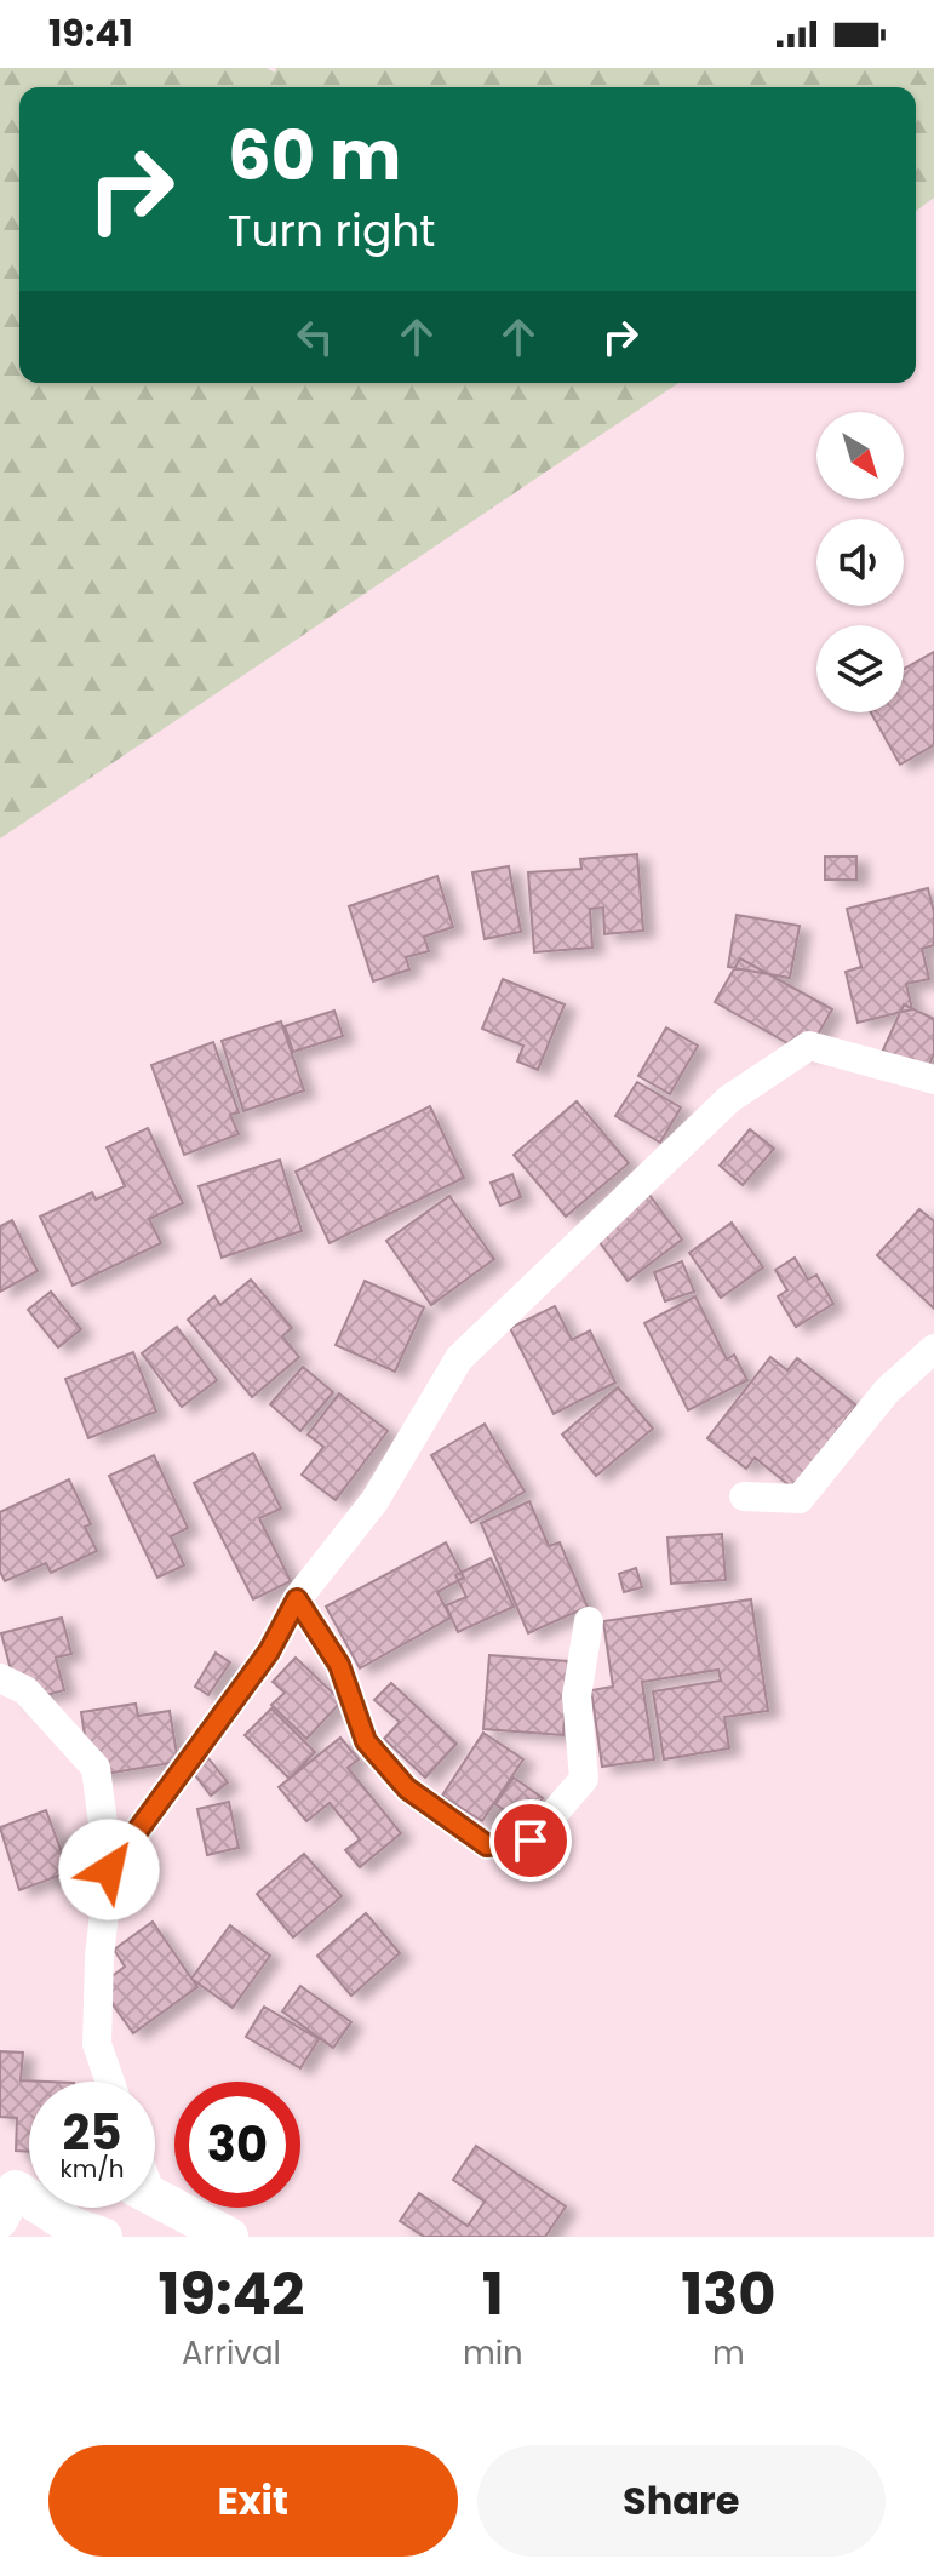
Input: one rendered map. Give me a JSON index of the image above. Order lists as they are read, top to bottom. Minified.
{"north":"bottom right","page":{"status":"19:41","turn":["60 m","Turn right"],"speed":"25 km/h","limit":"30","eta":["19:42","Arrival","1","min","130","m"],"buttons":["Exit","Share"]}}
